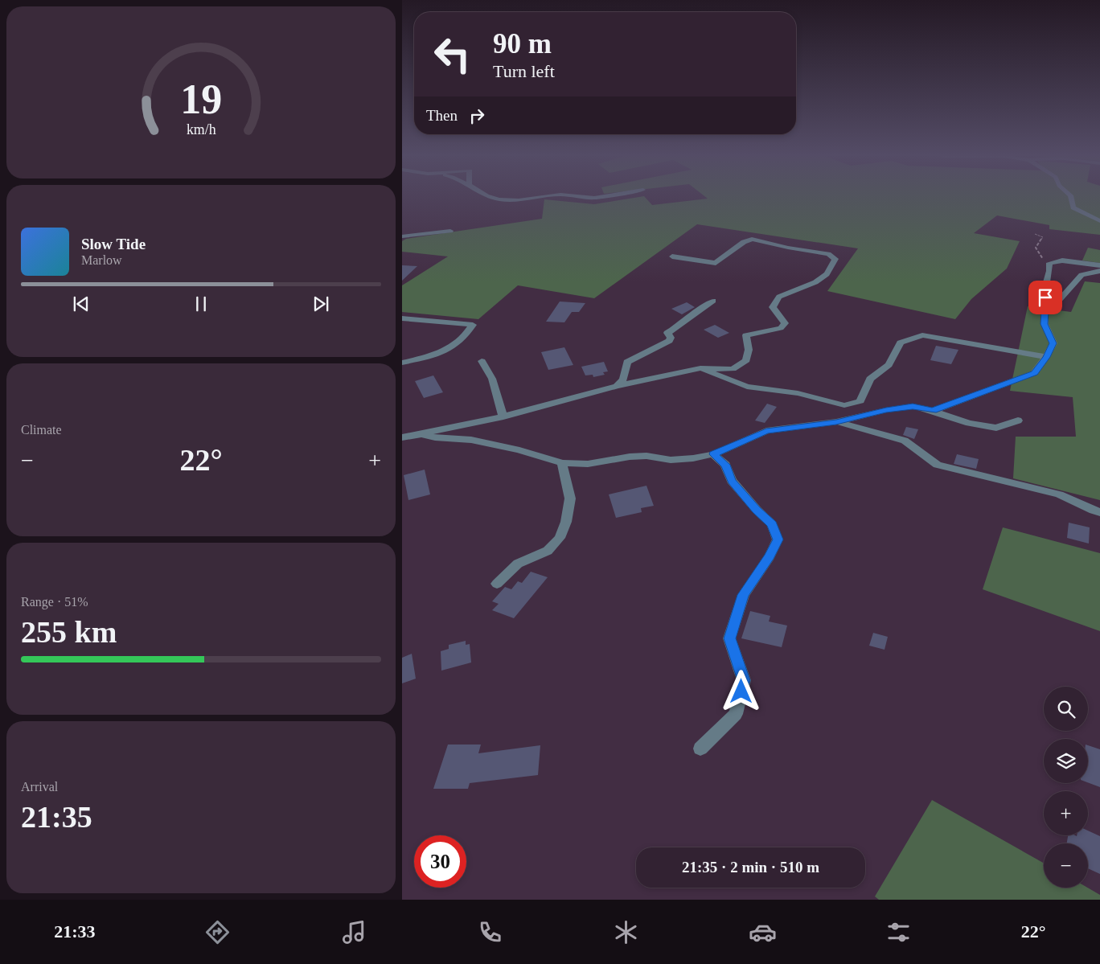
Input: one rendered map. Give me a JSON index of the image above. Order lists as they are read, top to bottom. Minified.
{"page":{"turn":["90 m","Turn left"],"then":"Then","song":["Slow Tide","Marlow"],"tile":["Climate",["Range · 51%","255 km"],["Arrival","21:35"]],"heat":["−","22°","+"],"map_buttons":["+","−"],"limit":"30","trip":"21:35 · 2 min · 510 m","tabs":["21:33","22°"],"gauge":["19","km/h"]}}
